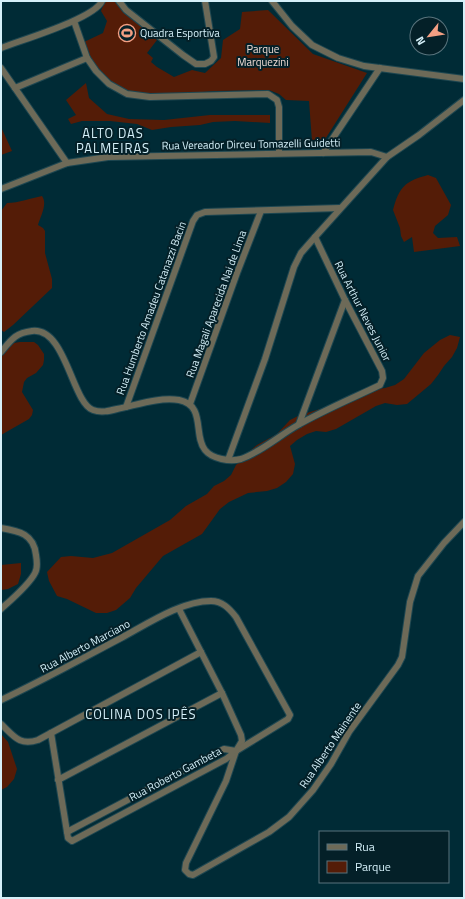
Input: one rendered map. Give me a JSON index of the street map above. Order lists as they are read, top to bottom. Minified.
{"streets":{"street":["Rua Vereador Dirceu Tomazelli Guidetti","Rua Magali Aparecida Nai de Lima","Rua Humberto Amadeu Catanazzi Bacin","Rua Arthur Neves Junior","Rua Alberto Marciano","Rua Alberto Mainente","Rua Roberto Gambeta"]},"crossings":[["Rua Magali Aparecida Nai de Lima","Rua Humberto Amadeu Catanazzi Bacin"],["Rua Alberto Marciano","Rua Alberto Mainente"],["Rua Alberto Marciano","Rua Roberto Gambeta"],["Rua Alberto Mainente","Rua Roberto Gambeta"]],"districts":["ALTO DAS PALMEIRAS","COLINA DOS IPÊS"],"parks":["Parque Marquezini"],"places":{"sports":["Quadra Esportiva"]},"legend":["Rua","Parque"],"north":"bottom left"}
